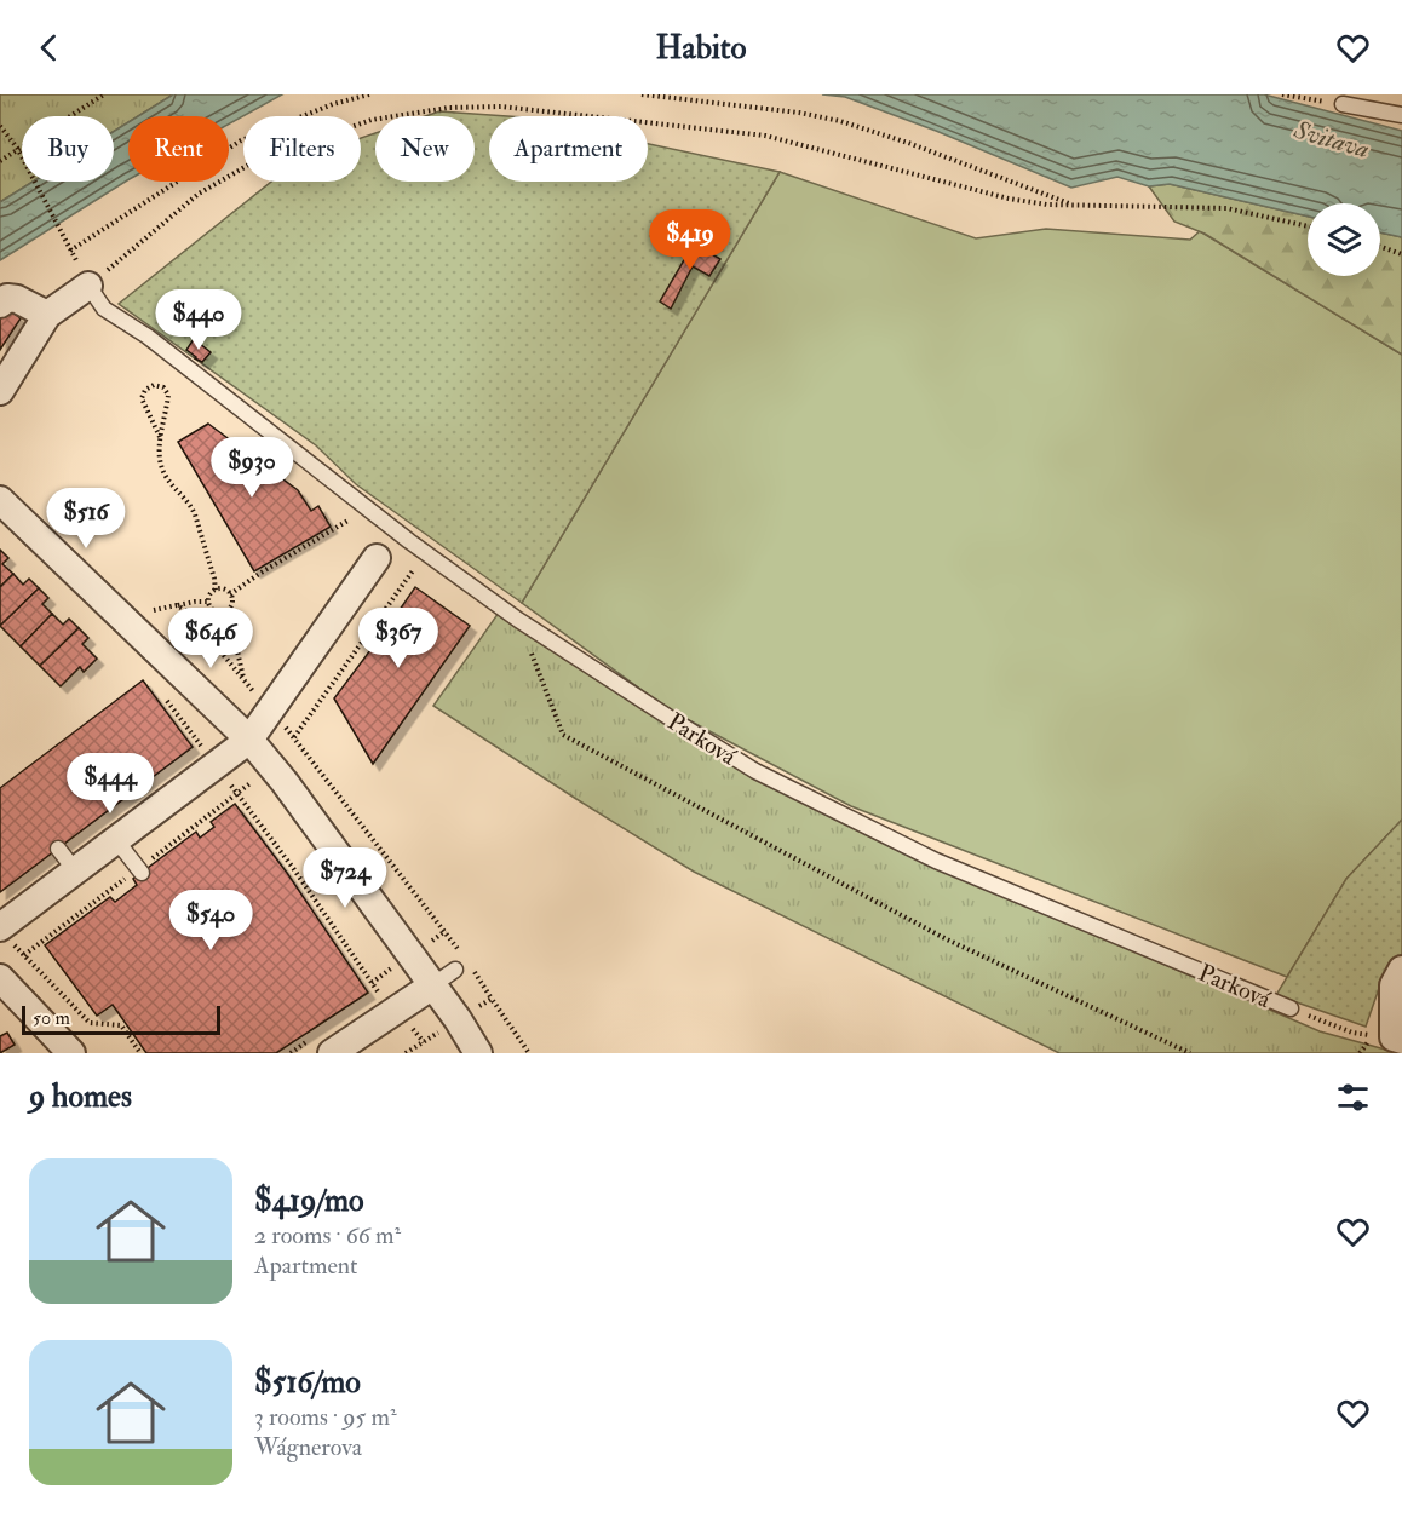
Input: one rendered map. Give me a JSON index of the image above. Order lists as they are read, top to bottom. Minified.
{"streets":{"lane":["Parková"]},"water":["Svitava"],"scale_bar":"50 m","page":{"header":"Habito","chip":["Buy","Rent","Filters","New","Apartment"],"price":["$419","$440","$930","$516","$646","$367","$444","$724","$540"],"scale":"50 m","heading":"9 homes","list":[{"name":"$419/mo","note":"2 rooms · 66 m² · Apartment"},{"name":"$516/mo","note":"3 rooms · 95 m² · Wágnerova"}]}}
